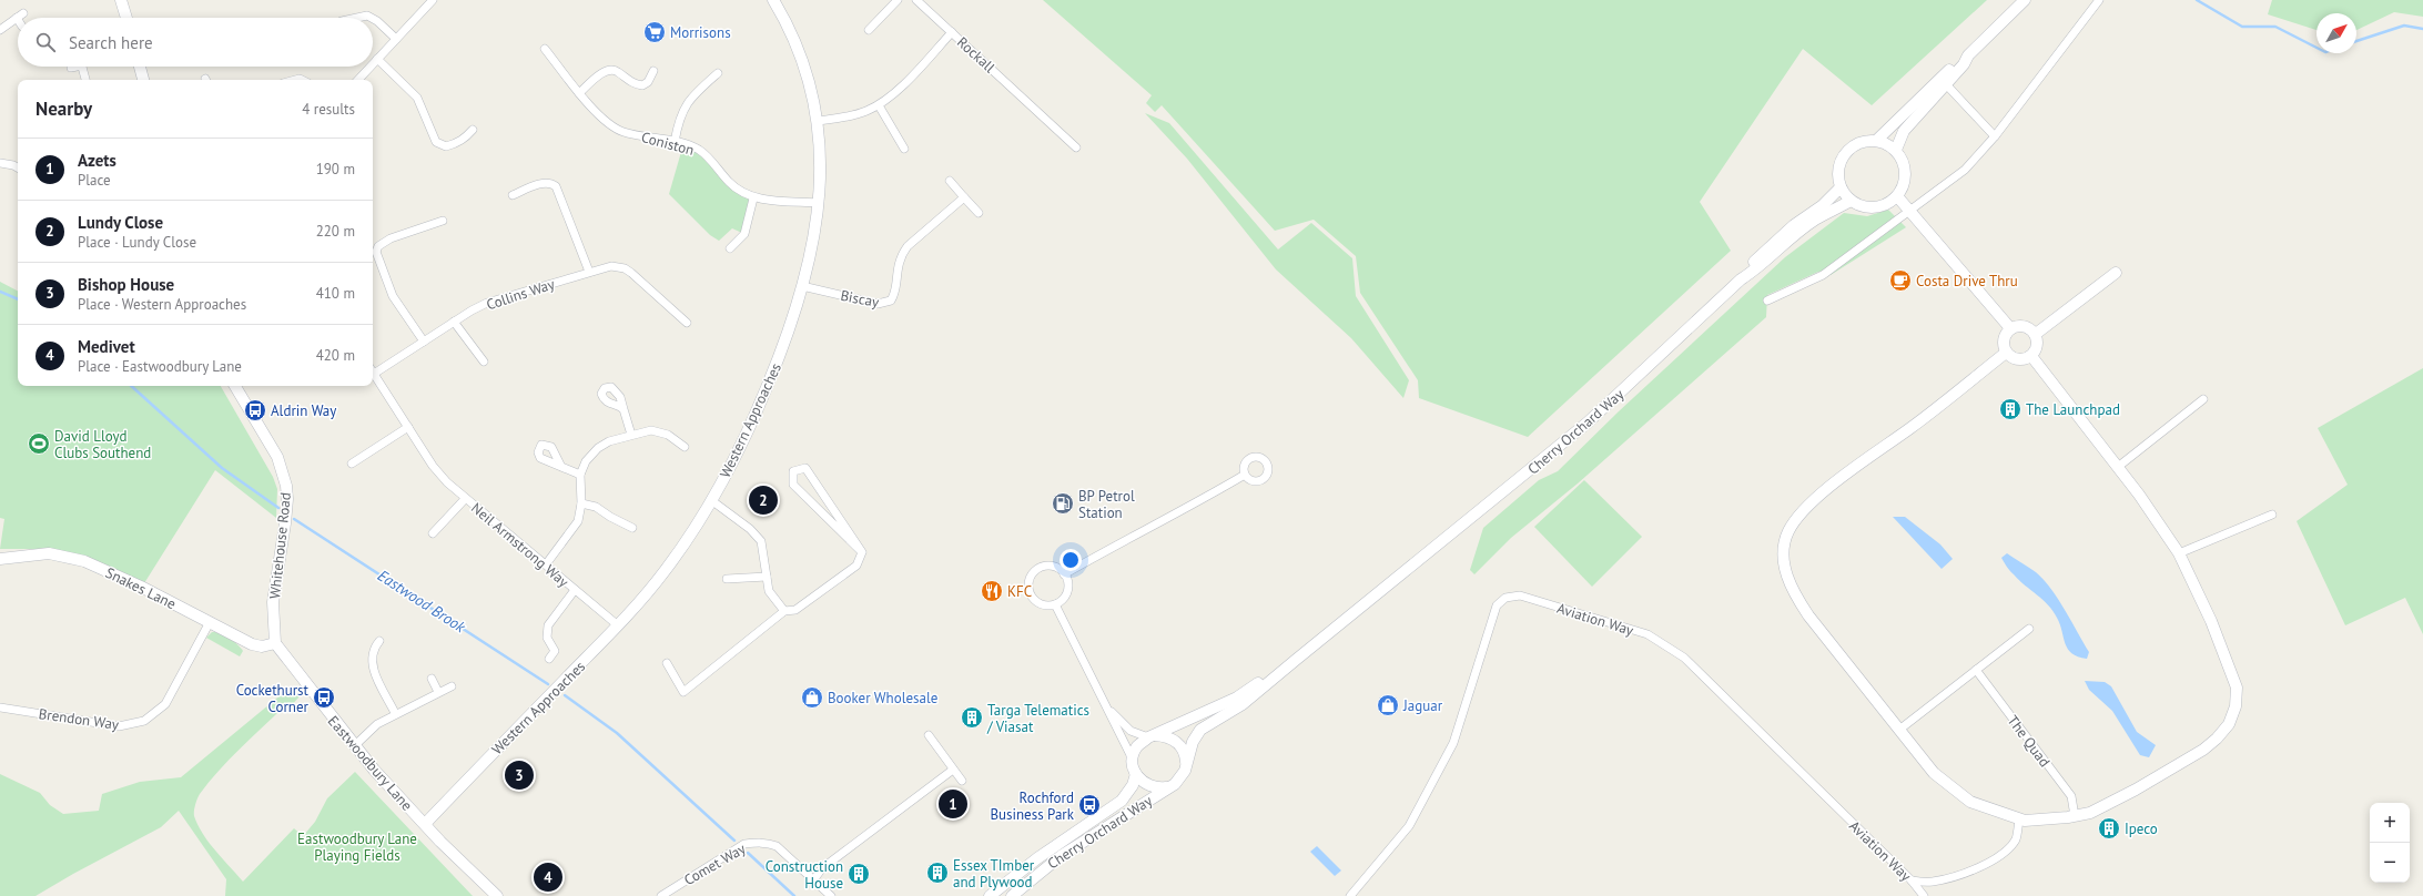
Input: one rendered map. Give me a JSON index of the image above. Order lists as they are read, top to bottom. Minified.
{"streets":{"street":["Rockall","Coniston","Collins Way","Biscay","Western Approaches","Cherry Orchard Way","Neil Armstrong Way","Whitehouse Road","Snakes Lane","Aviation Way","Brendon Way","The Quad","Eastwoodbury Lane","Comet Way"]},"crossings":[["Rockall","Western Approaches"],["Coniston","Western Approaches"],["Biscay","Western Approaches"],["Western Approaches","Neil Armstrong Way"],["Western Approaches","Eastwoodbury Lane"],["Whitehouse Road","Snakes Lane"],["Whitehouse Road","Eastwoodbury Lane"],["Snakes Lane","Brendon Way"],["Snakes Lane","Eastwoodbury Lane"]],"water":["Eastwood Brook"],"parks":["Eastwoodbury Lane Playing Fields"],"places":{"supermarket":["Morrisons"],"cafe":["Costa Drive Thru"],"building":["The Launchpad","Targa Telematics / Viasat","Ipeco","Essex TImber and Plywood","Construction House"],"bus stop":["Aldrin Way","Cockethurst Corner","Rochford Business Park"],"sports":["David Lloyd Clubs Southend"],"fuel station":["BP Petrol Station"],"restaurant":["KFC"],"shop":["Booker Wholesale","Jaguar"]},"north":"top right","page":{"search":"Search here","heading":["Nearby","4 results"],"list":[{"mark":"1","name":"Azets","note":"Place","value":"190 m"},{"mark":"2","name":"Lundy Close","note":"Place · Lundy Close","value":"220 m"},{"mark":"3","name":"Bishop House","note":"Place · Western Approaches","value":"410 m"},{"mark":"4","name":"Medivet","note":"Place · Eastwoodbury Lane","value":"420 m"}],"pins":["2","3","1","4"],"map_buttons":["+","−"]}}
